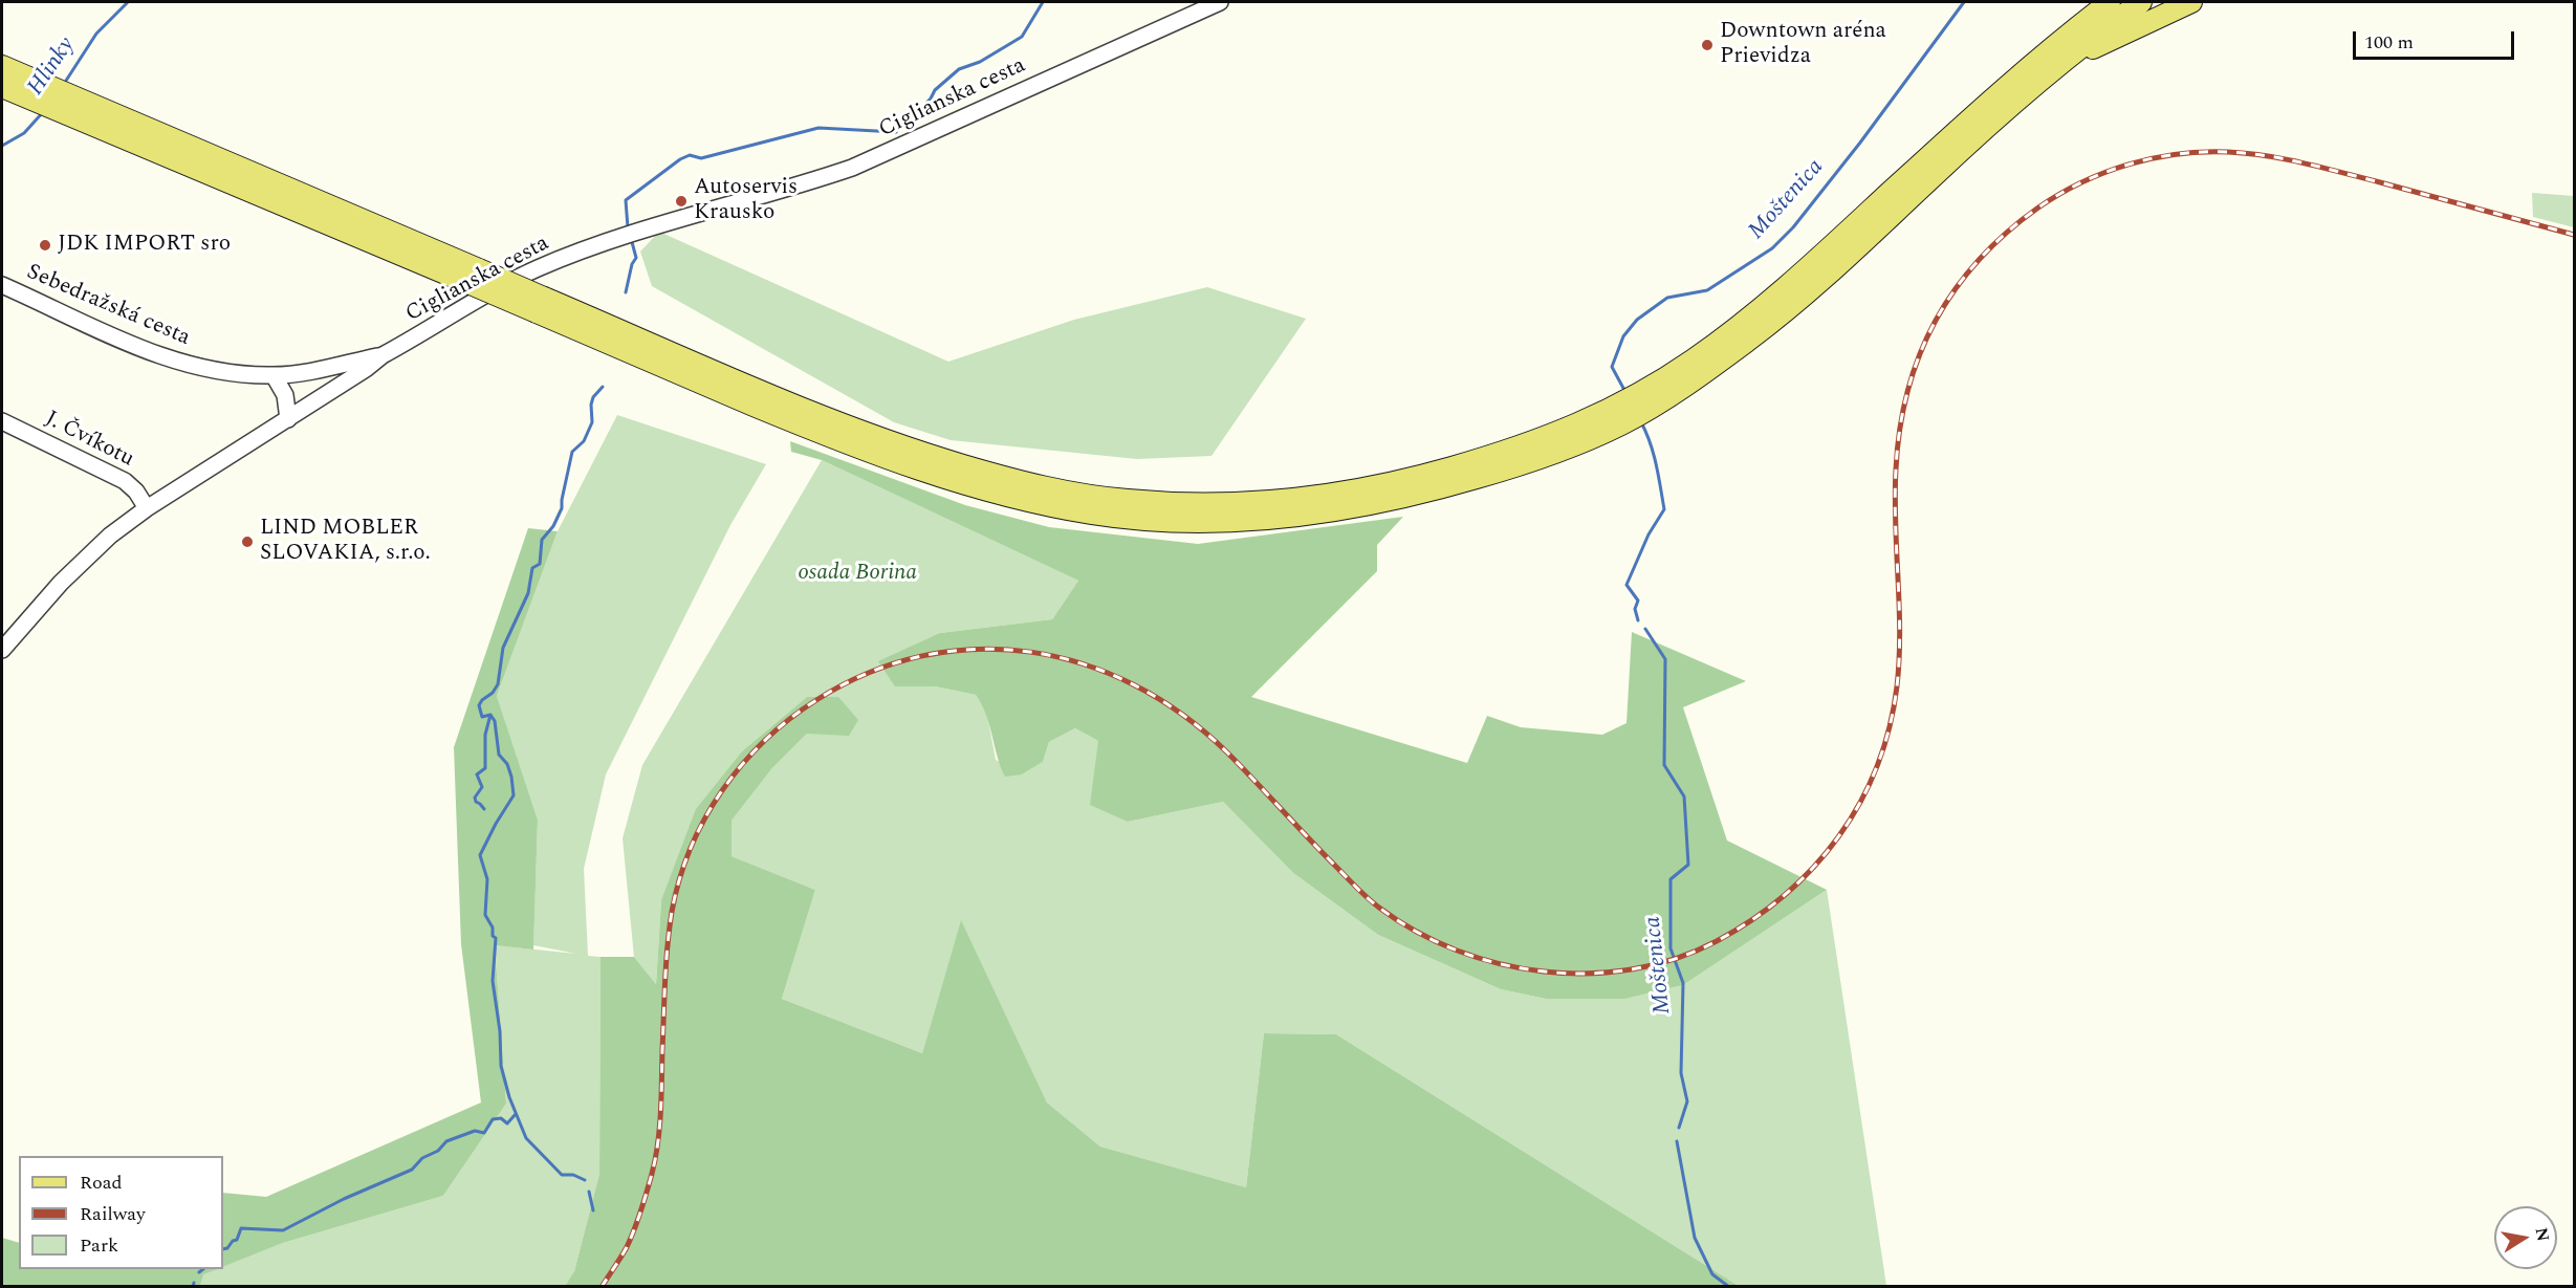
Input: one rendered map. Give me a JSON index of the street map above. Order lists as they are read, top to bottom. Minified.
{"streets":{"street":["Ciglianska cesta","Sebedražská cesta","J. Čvíkotu"]},"crossings":[["Ciglianska cesta","Sebedražská cesta"],["Ciglianska cesta","J. Čvíkotu"]],"water":["Hlinky","Moštenica"],"parks":["osada Borina"],"places":["Downtown aréna Prievidza","Autoservis Krausko","JDK IMPORT sro","LIND MOBLER SLOVAKIA, s.r.o."],"legend":["Road","Railway","Park"],"scale_bar":"100 m","north":"right"}
